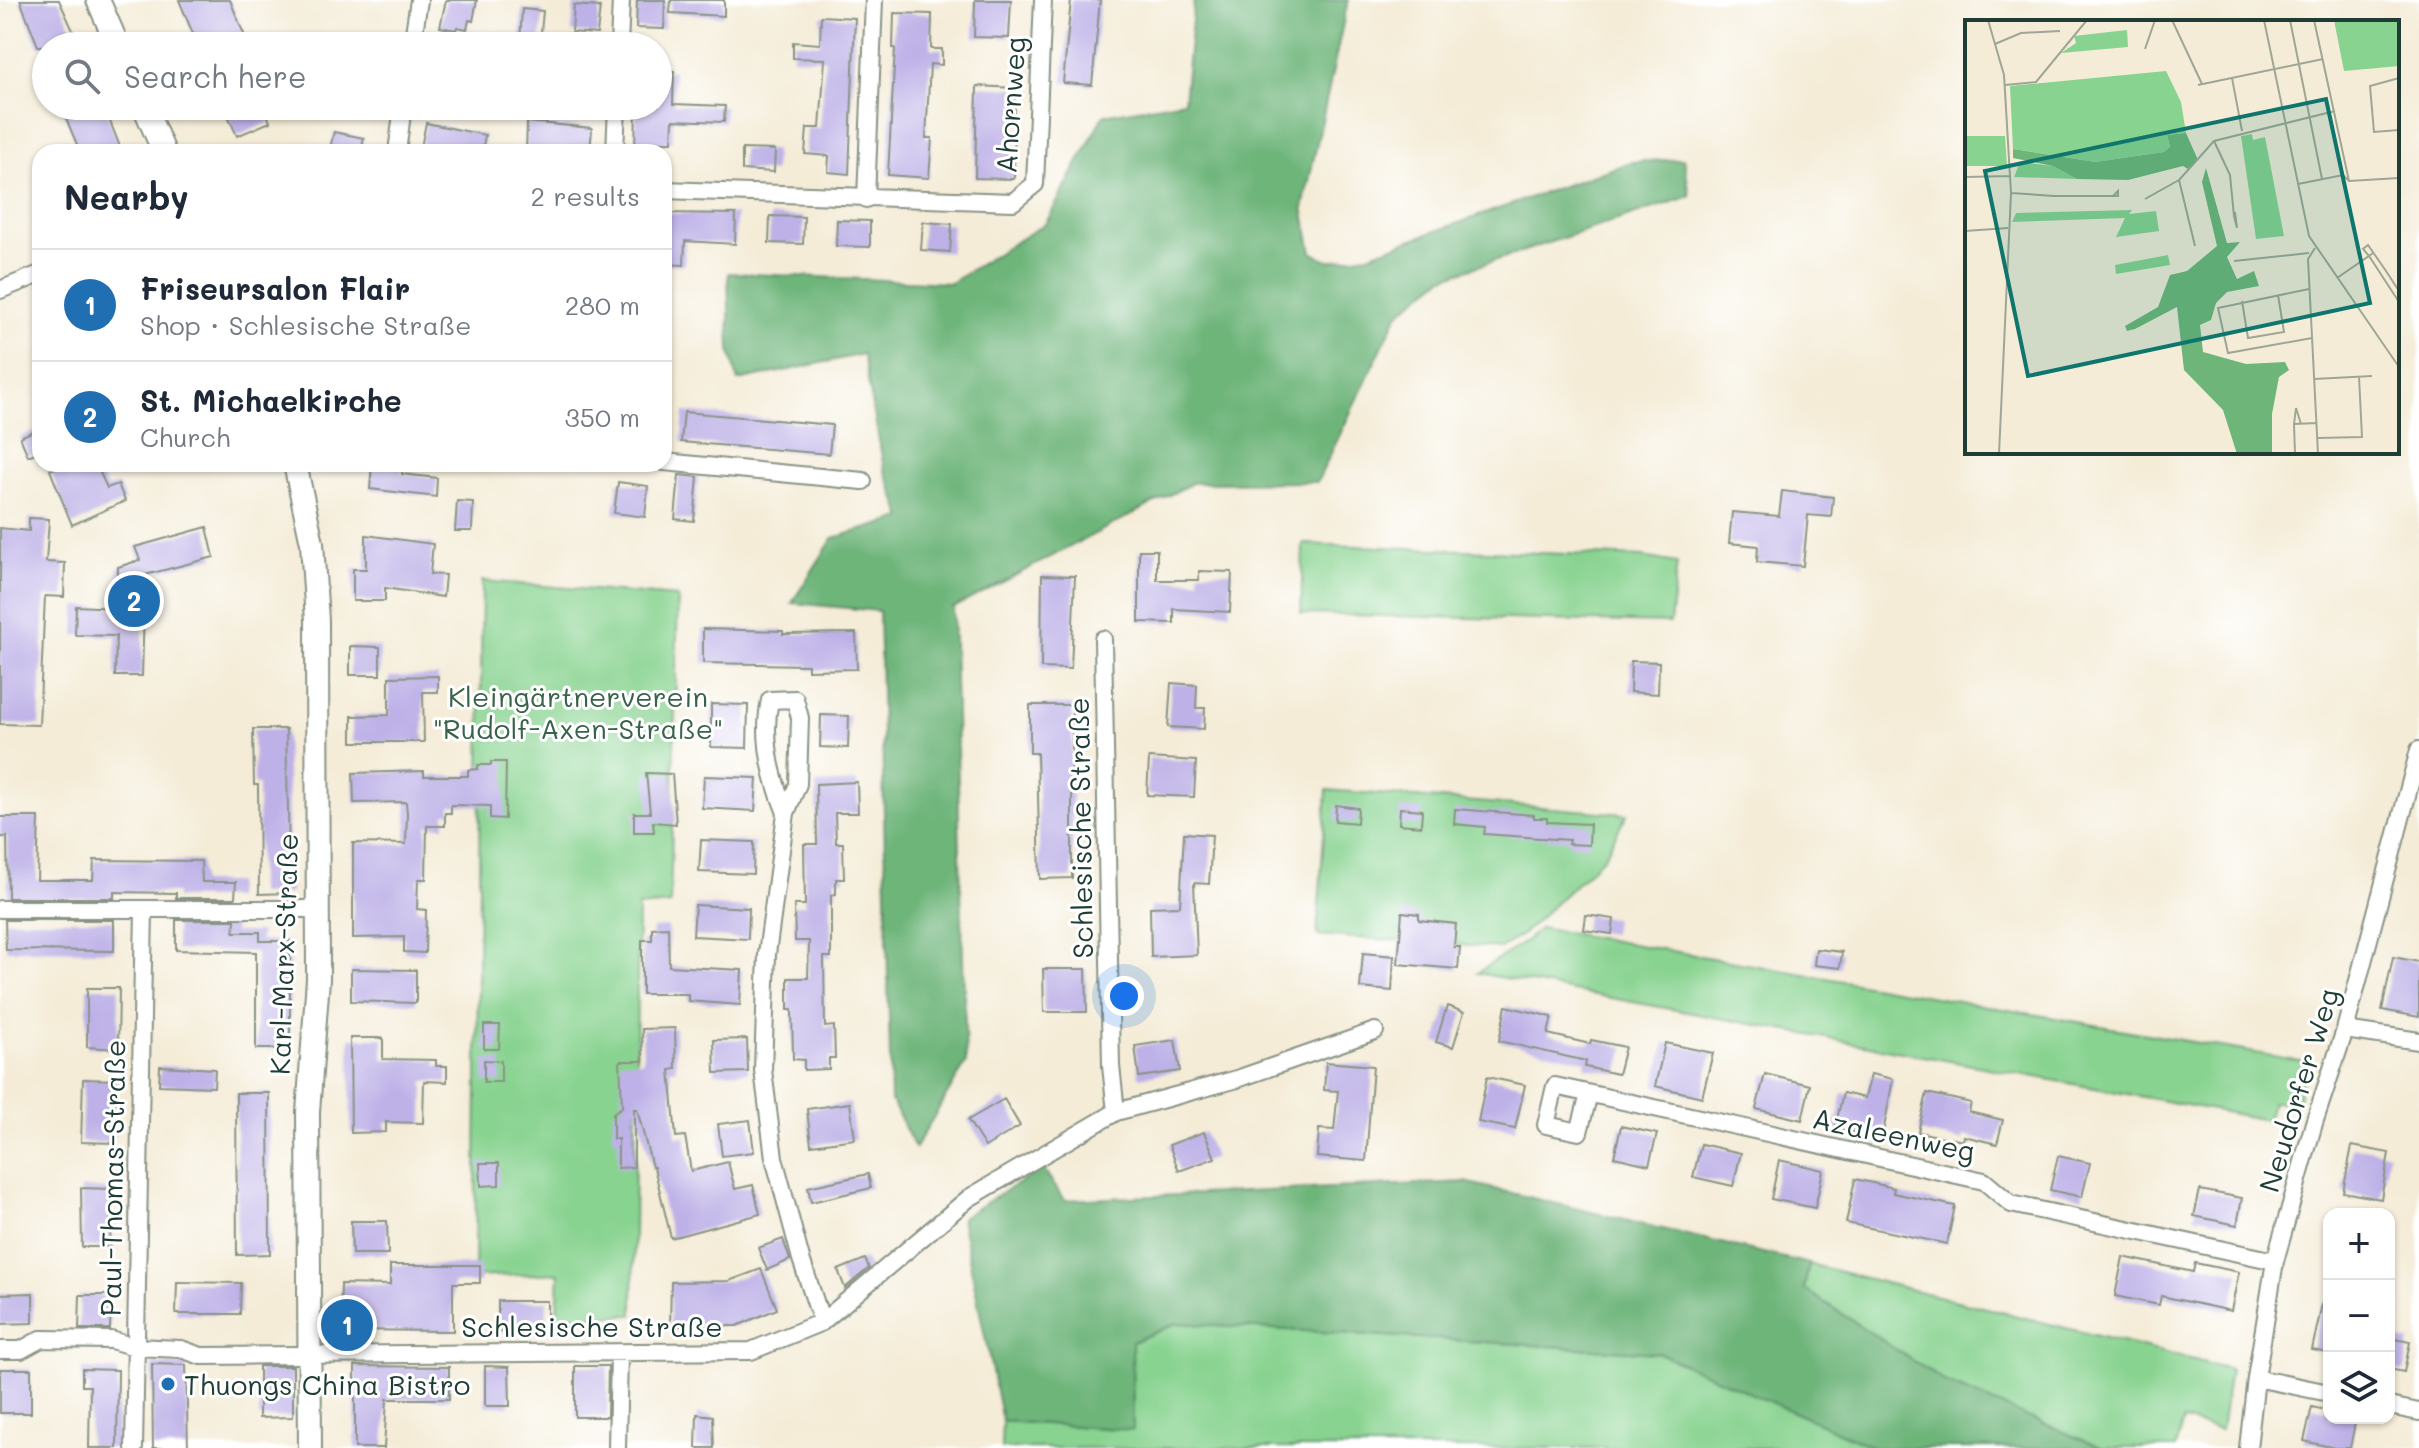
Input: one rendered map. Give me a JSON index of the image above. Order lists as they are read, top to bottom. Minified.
{"streets":{"main road":["Karl-Marx-Straße"],"street":["Ahornweg","Schlesische Straße","Neudorfer Weg","Azaleenweg","Paul-Thomas-Straße"]},"crossings":[["Schlesische Straße","Karl-Marx-Straße"],["Schlesische Straße","Paul-Thomas-Straße"],["Neudorfer Weg","Azaleenweg"]],"parks":["Kleingärtnerverein \"Rudolf-Axen-Straße\""],"places":["Thuongs China Bistro"],"page":{"search":"Search here","heading":["Nearby","2 results"],"list":[{"mark":"1","name":"Friseursalon Flair","note":"Shop · Schlesische Straße","value":"280 m"},{"mark":"2","name":"St. Michaelkirche","note":"Church","value":"350 m"}],"pins":["2","1"],"map_buttons":["+","−"]}}
